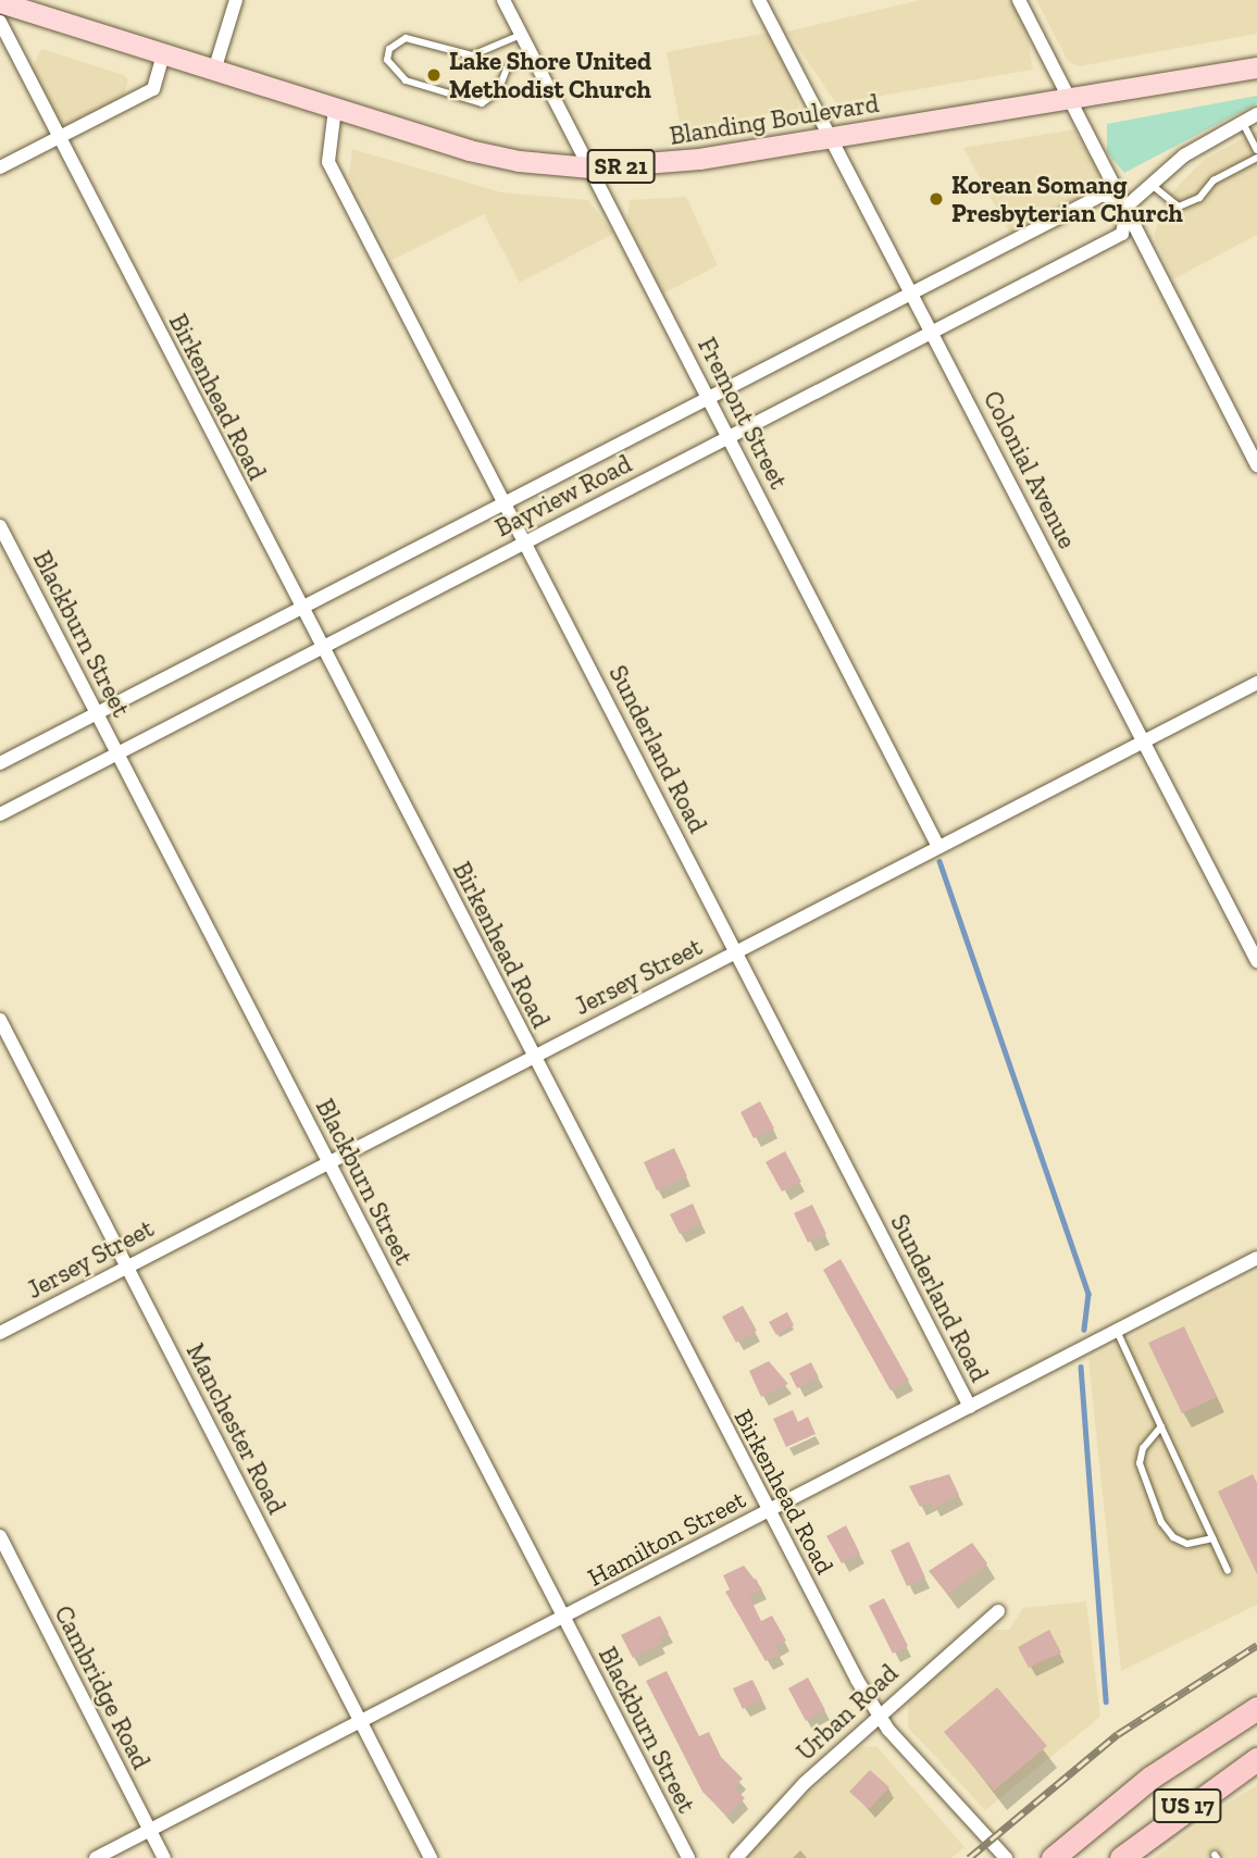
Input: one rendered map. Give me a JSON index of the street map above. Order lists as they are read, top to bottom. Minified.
{"streets":{"highway":["US 17"],"main road":["Blanding Boulevard","SR 21"],"street":["Birkenhead Road","Fremont Street","Colonial Avenue","Bayview Road","Blackburn Street","Sunderland Road","Jersey Street","Manchester Road","Hamilton Street","Cambridge Road","Urban Road"]},"crossings":[["Blanding Boulevard","Fremont Street"],["Blanding Boulevard","Colonial Avenue"],["Blanding Boulevard","Sunderland Road"],["Birkenhead Road","Bayview Road"],["Birkenhead Road","Jersey Street"],["Birkenhead Road","Hamilton Street"],["Birkenhead Road","Urban Road"],["Fremont Street","Bayview Road"],["Fremont Street","Jersey Street"],["Colonial Avenue","Bayview Road"],["Colonial Avenue","Jersey Street"],["Bayview Road","Blackburn Street"],["Bayview Road","Sunderland Road"],["Blackburn Street","Jersey Street"],["Blackburn Street","Hamilton Street"],["Sunderland Road","Jersey Street"],["Sunderland Road","Hamilton Street"],["Jersey Street","Manchester Road"],["Manchester Road","Hamilton Street"],["Hamilton Street","Cambridge Road"]],"places":["Lake Shore United Methodist Church","Korean Somang Presbyterian Church"]}
